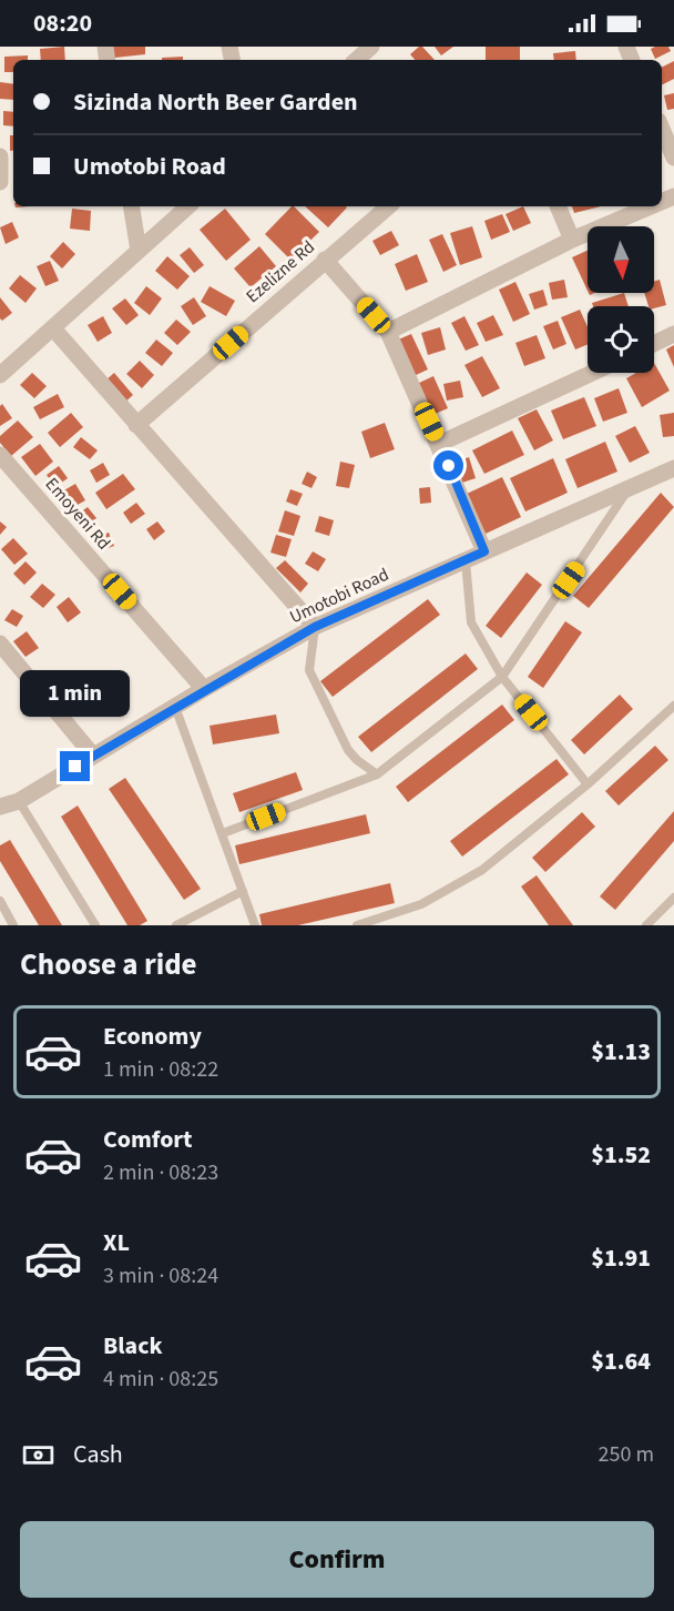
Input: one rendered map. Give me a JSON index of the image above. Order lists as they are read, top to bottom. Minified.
{"streets":{"street":["Ezelizne Rd","Emoyeni Rd","Umotobi Road"]},"crossings":[["Emoyeni Rd","Umotobi Road"]],"north":"bottom","page":{"status":"08:20","banner":["Sizinda North Beer Garden","Umotobi Road"],"bubble":"1 min","heading":"Choose a ride","list":[{"name":"Economy","note":"1 min · 08:22","value":"$1.13"},{"name":"Comfort","note":"2 min · 08:23","value":"$1.52"},{"name":"XL","note":"3 min · 08:24","value":"$1.91"},{"name":"Black","note":"4 min · 08:25","value":"$1.64"}],"pay":["Cash","250 m"],"buttons":"Confirm"}}
